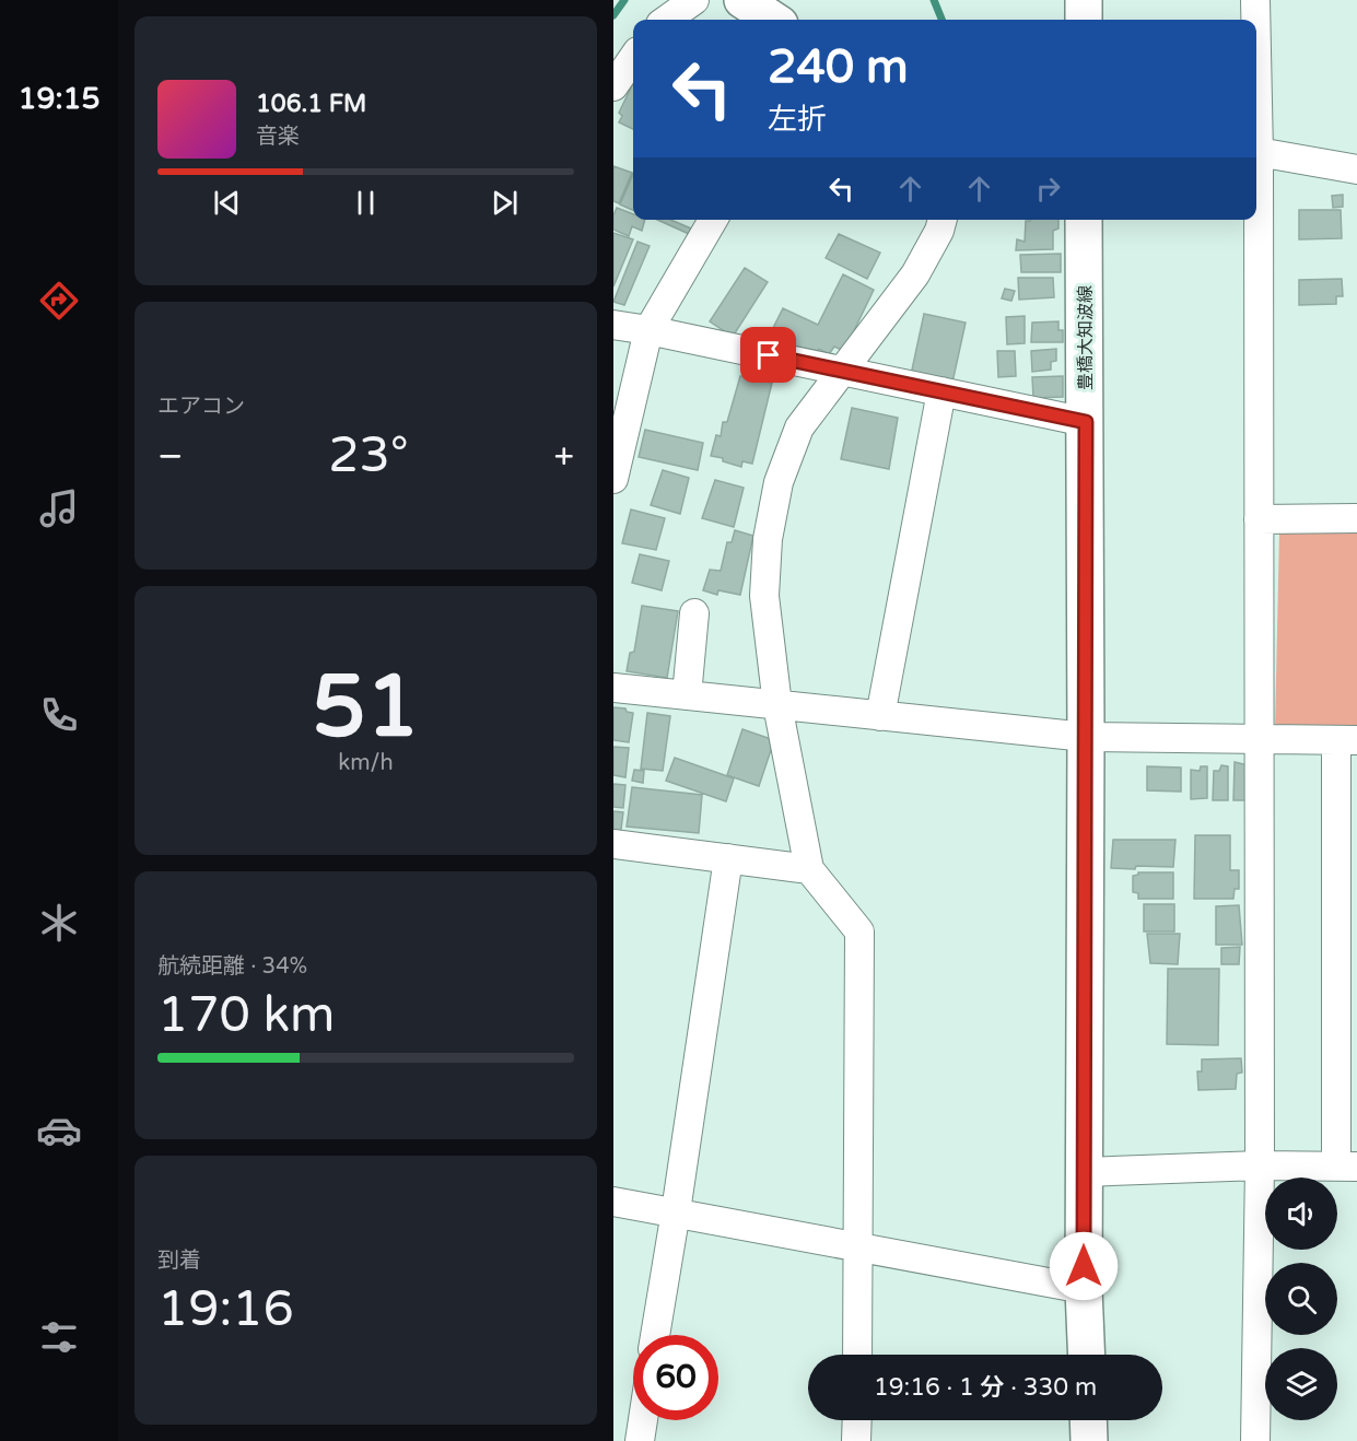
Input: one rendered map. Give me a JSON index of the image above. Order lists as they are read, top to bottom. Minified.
{"streets":{"main road":["豊橋大知波線"]},"page":{"tabs":"19:15","turn":["240 m","左折"],"song":["106.1 FM","音楽"],"tile":["エアコン",["51","km/h"],["航続距離 · 34%","170 km"],["到着","19:16"]],"heat":["−","23°","+"],"limit":"60","trip":"19:16 · 1 分 · 330 m"}}
